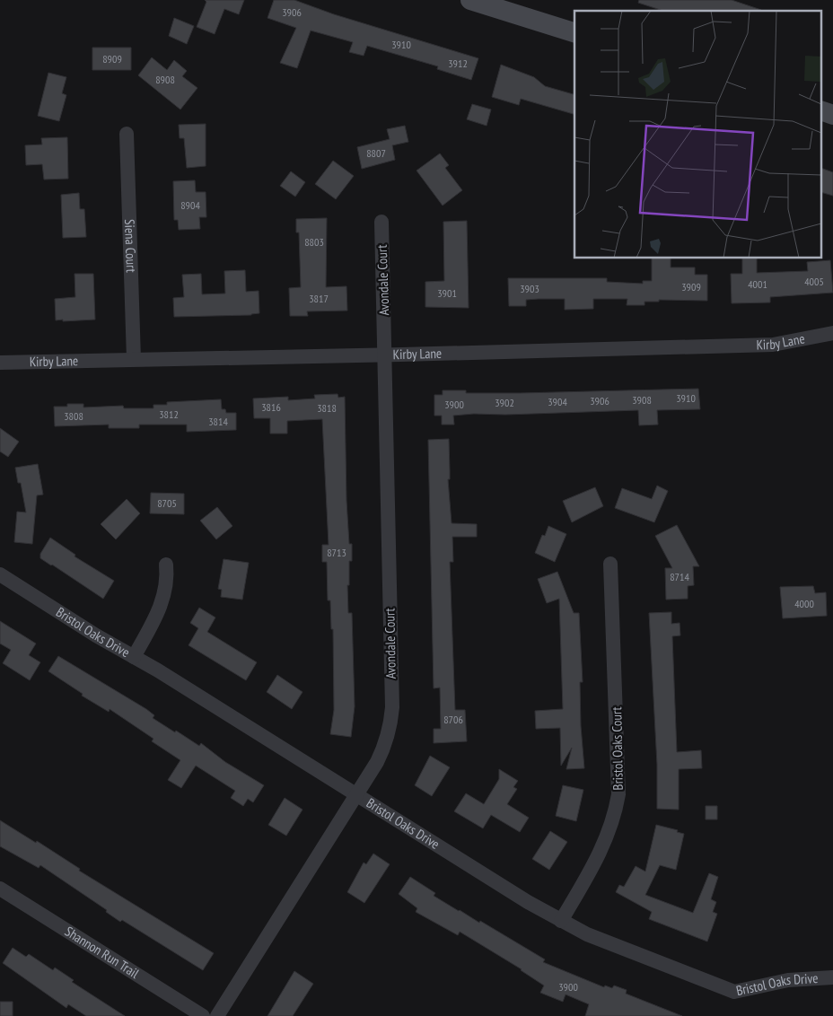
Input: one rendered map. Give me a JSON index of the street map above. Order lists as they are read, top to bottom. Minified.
{"streets":{"street":["Siena Court","Avondale Court","Kirby Lane","Bristol Oaks Drive","Bristol Oaks Court","Shannon Run Trail"]},"crossings":[["Siena Court","Kirby Lane"],["Avondale Court","Kirby Lane"],["Avondale Court","Bristol Oaks Drive"],["Bristol Oaks Drive","Bristol Oaks Court"]],"house_numbers":["3906","3910","8909","3912","8908","8807","8904","8803","4005","4001","3909","3903","3901","3817","3910","3908","3906","3904","3902","3900","3816","3818","3812","3808","3814","8705","8713","8714","4000","8706","3900"]}
